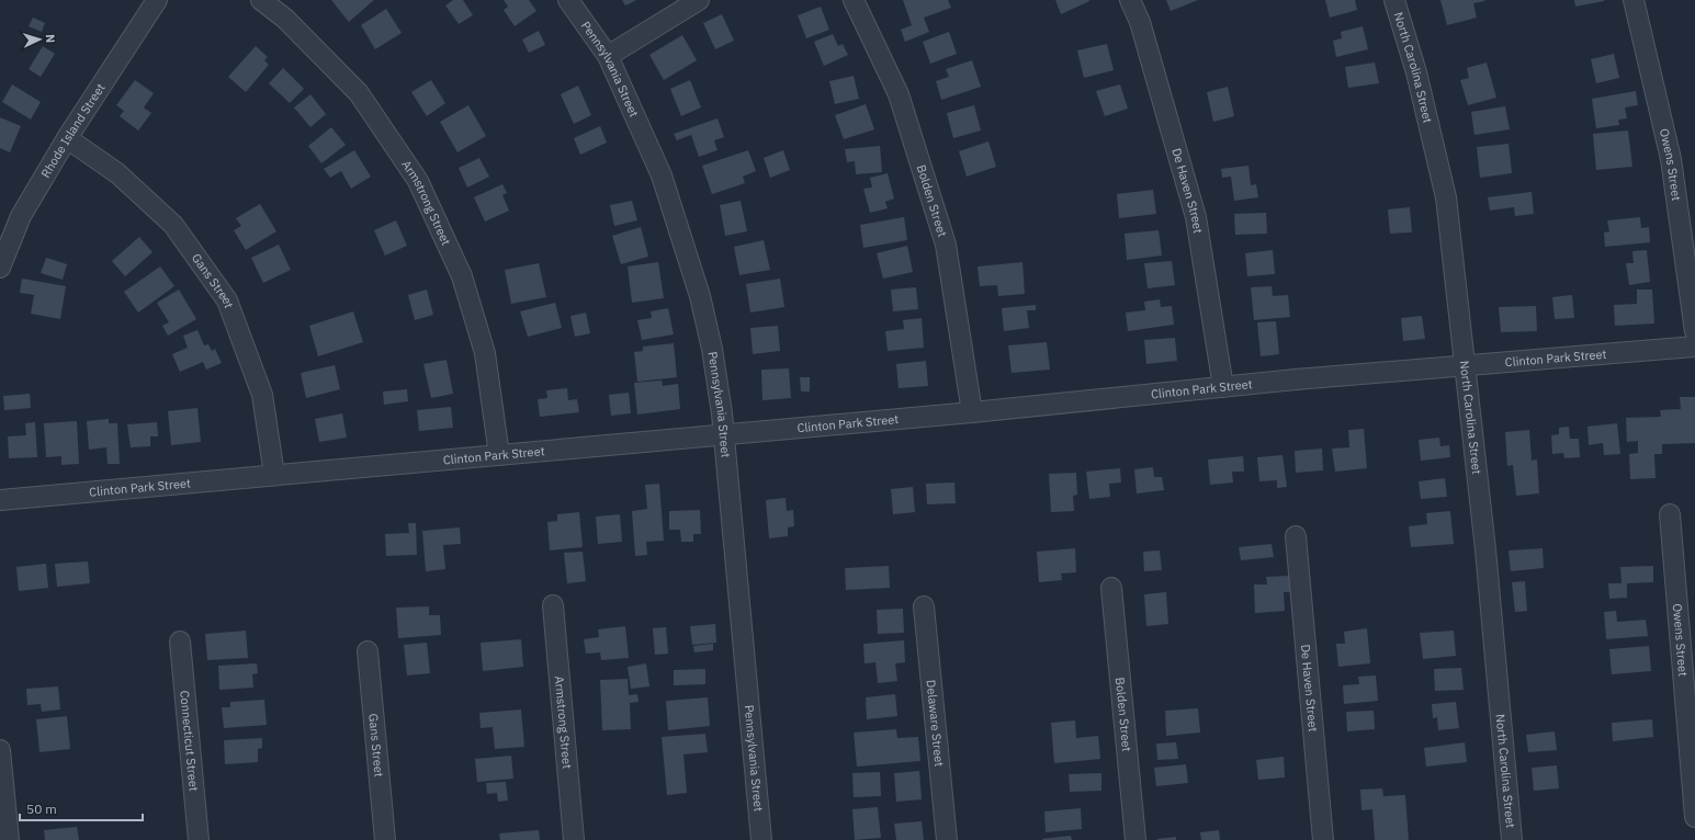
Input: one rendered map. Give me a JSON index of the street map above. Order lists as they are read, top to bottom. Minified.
{"streets":{"street":["North Carolina Street","Pennsylvania Street","Rhode Island Street","Owens Street","De Haven Street","Bolden Street","Armstrong Street","Gans Street","Clinton Park Street","Delaware Street","Connecticut Street"]},"crossings":[["North Carolina Street","Clinton Park Street"],["Pennsylvania Street","Clinton Park Street"],["Rhode Island Street","Gans Street"],["De Haven Street","Clinton Park Street"],["Bolden Street","Clinton Park Street"],["Armstrong Street","Clinton Park Street"],["Gans Street","Clinton Park Street"]],"scale_bar":"50 m","north":"right"}
